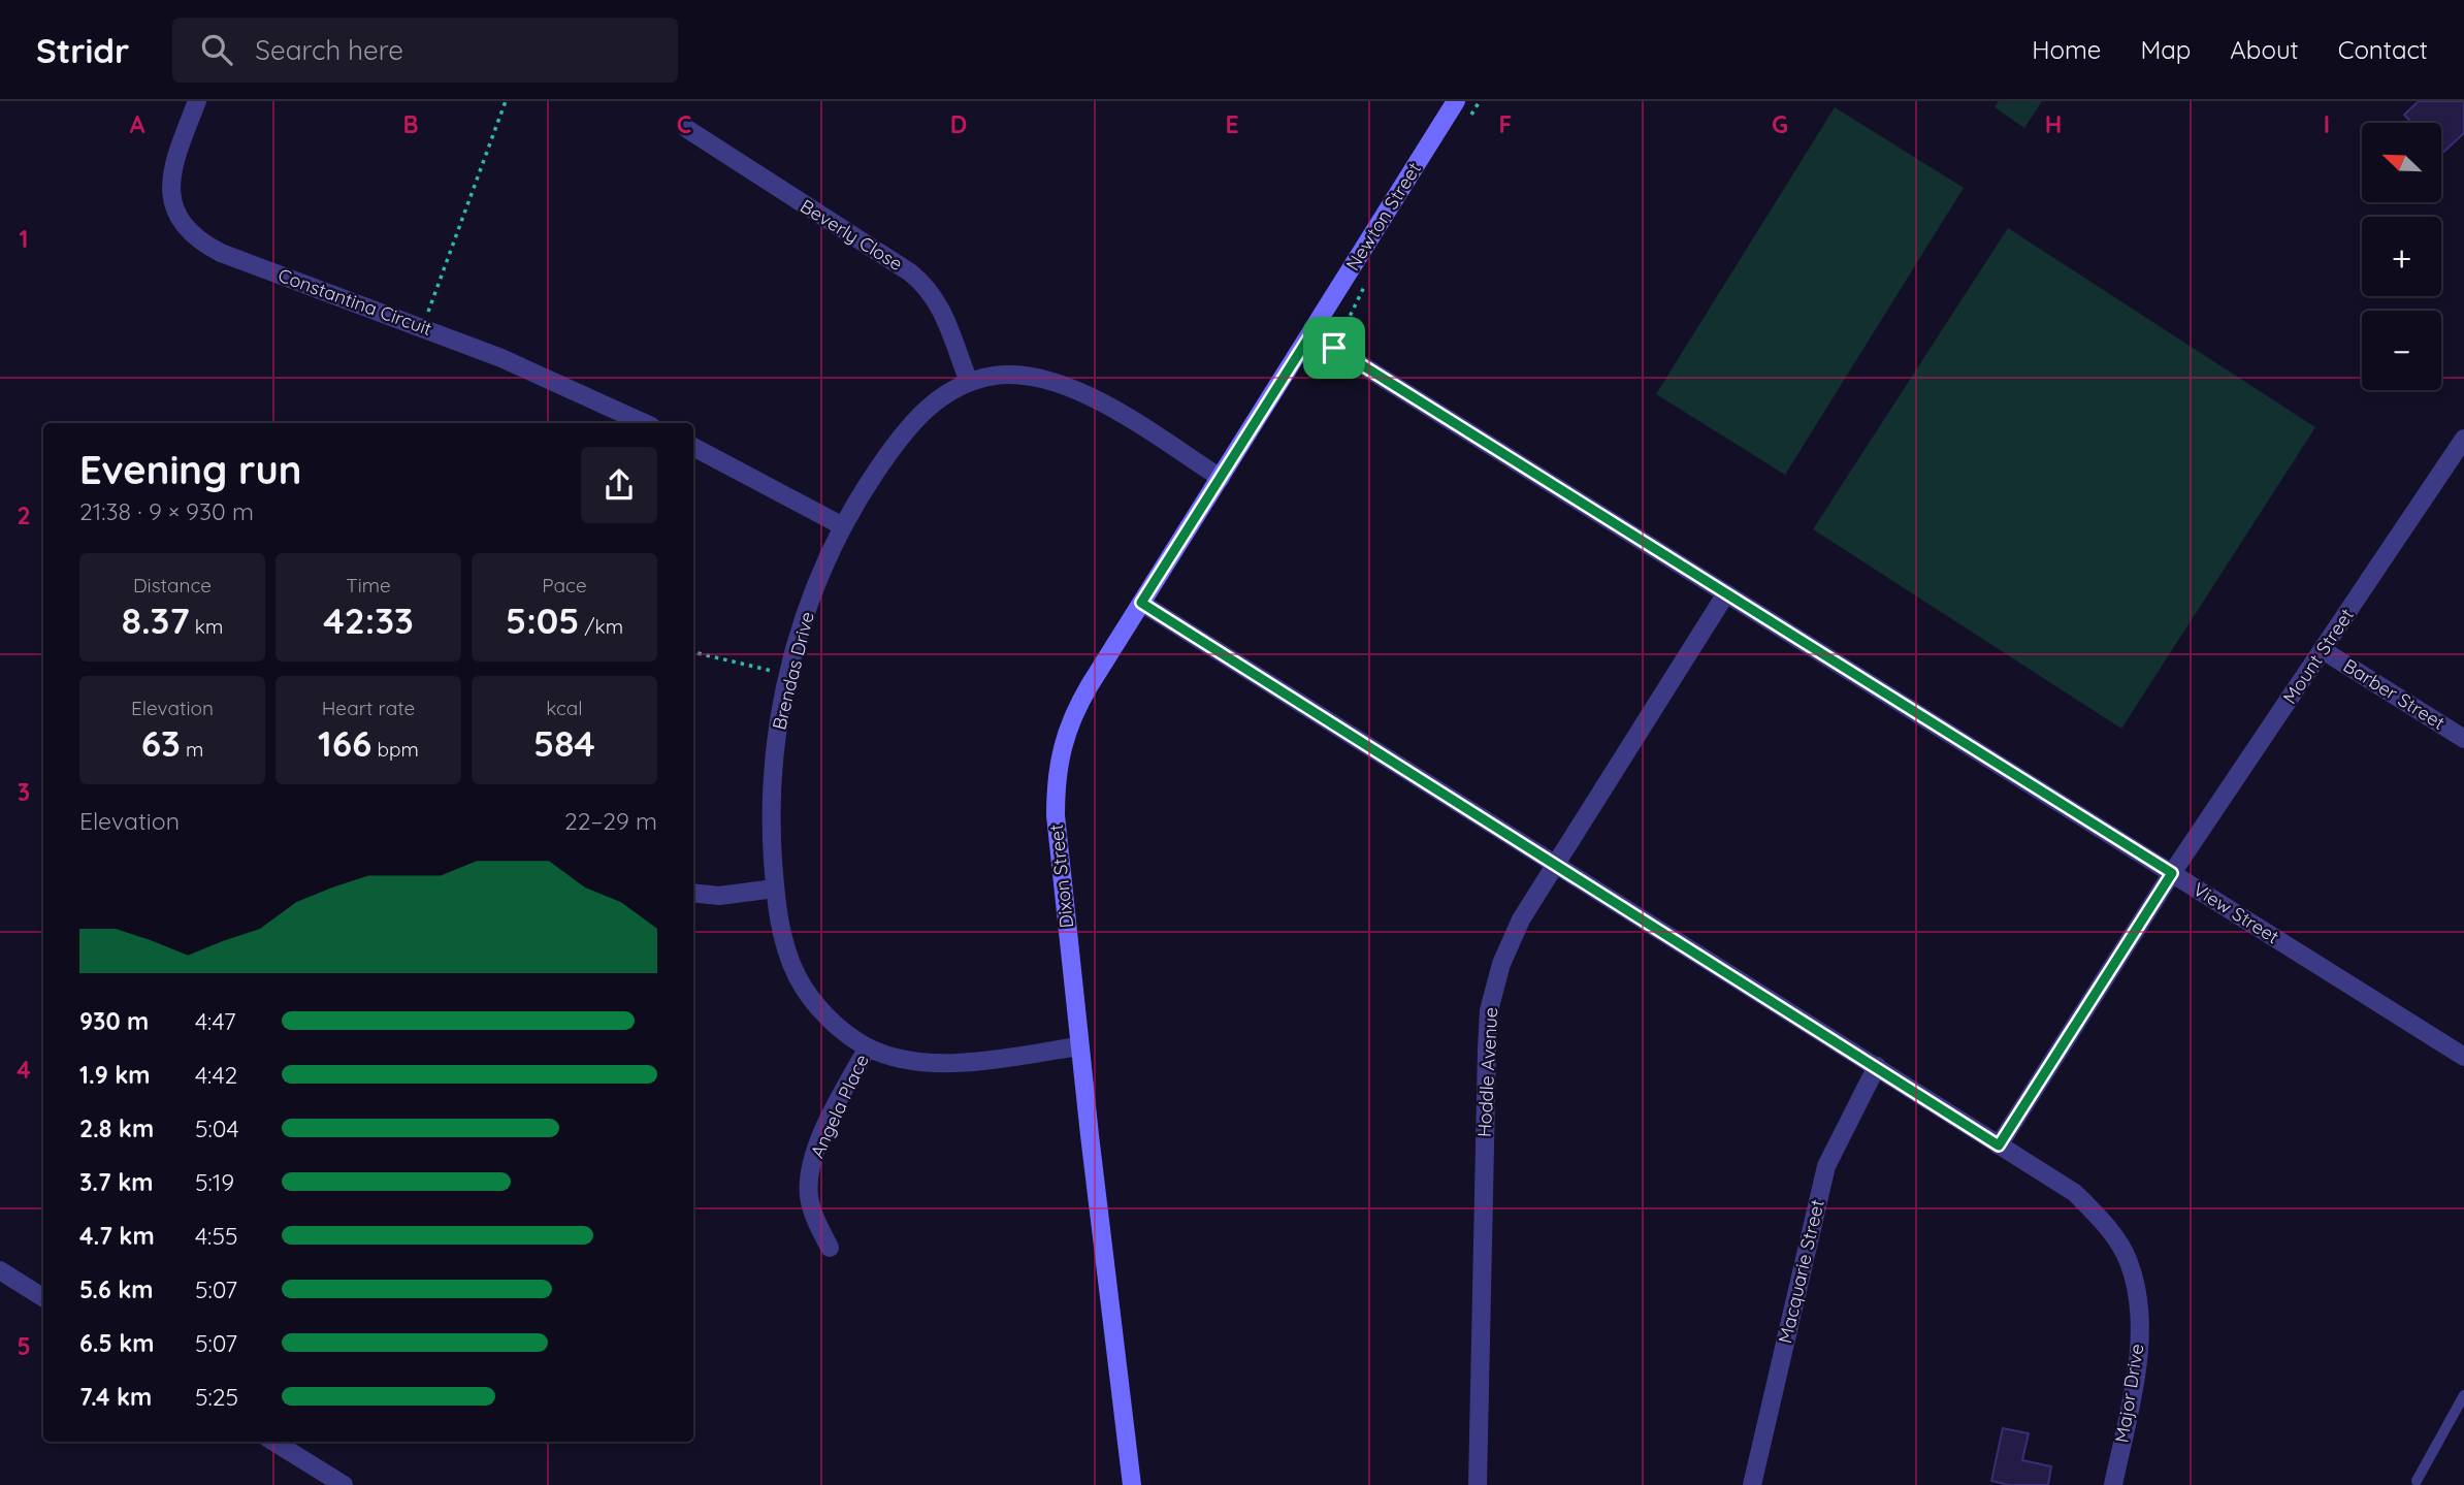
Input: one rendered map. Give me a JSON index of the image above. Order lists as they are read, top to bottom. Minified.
{"streets":{"street":["Newton Street","Beverly Close","Constantina Circuit","Mount Street","Brendas Drive","Barber Street","Dixon Street","View Street","Hoddle Avenue","Angela Place","Macquarie Street","Major Drive"]},"crossings":[["Newton Street","Dixon Street"],["Newton Street","View Street"],["Beverly Close","Brendas Drive"],["Mount Street","Barber Street"],["Mount Street","View Street"],["Mount Street","Major Drive"],["Brendas Drive","Dixon Street"],["Brendas Drive","Angela Place"],["Dixon Street","View Street"],["Dixon Street","Major Drive"],["View Street","Hoddle Avenue"],["Hoddle Avenue","Major Drive"],["Macquarie Street","Major Drive"]],"north":"top left","page":{"header":"Stridr","search":"Search here","nav":["Home","Map","About","Contact"],"map_buttons":["+","−"],"heading":["Evening run","21:38 · 9 × 930 m"],"stats":[["Distance","8.37 km"],["Time","42:33"],["Pace","5:05 /km"],["Elevation","63 m"],["Heart rate","166 bpm"],["kcal","584"]],"chart":["Elevation","22–29 m"],"list":[{"name":"930 m","note":"4:47"},{"name":"1.9 km","note":"4:42"},{"name":"2.8 km","note":"5:04"},{"name":"3.7 km","note":"5:19"},{"name":"4.7 km","note":"4:55"},{"name":"5.6 km","note":"5:07"},{"name":"6.5 km","note":"5:07"},{"name":"7.4 km","note":"5:25"}]},"grid":{"columns":["A","B","C","D","E","F","G","H","I"],"rows":["1","2","3","4","5"]}}
